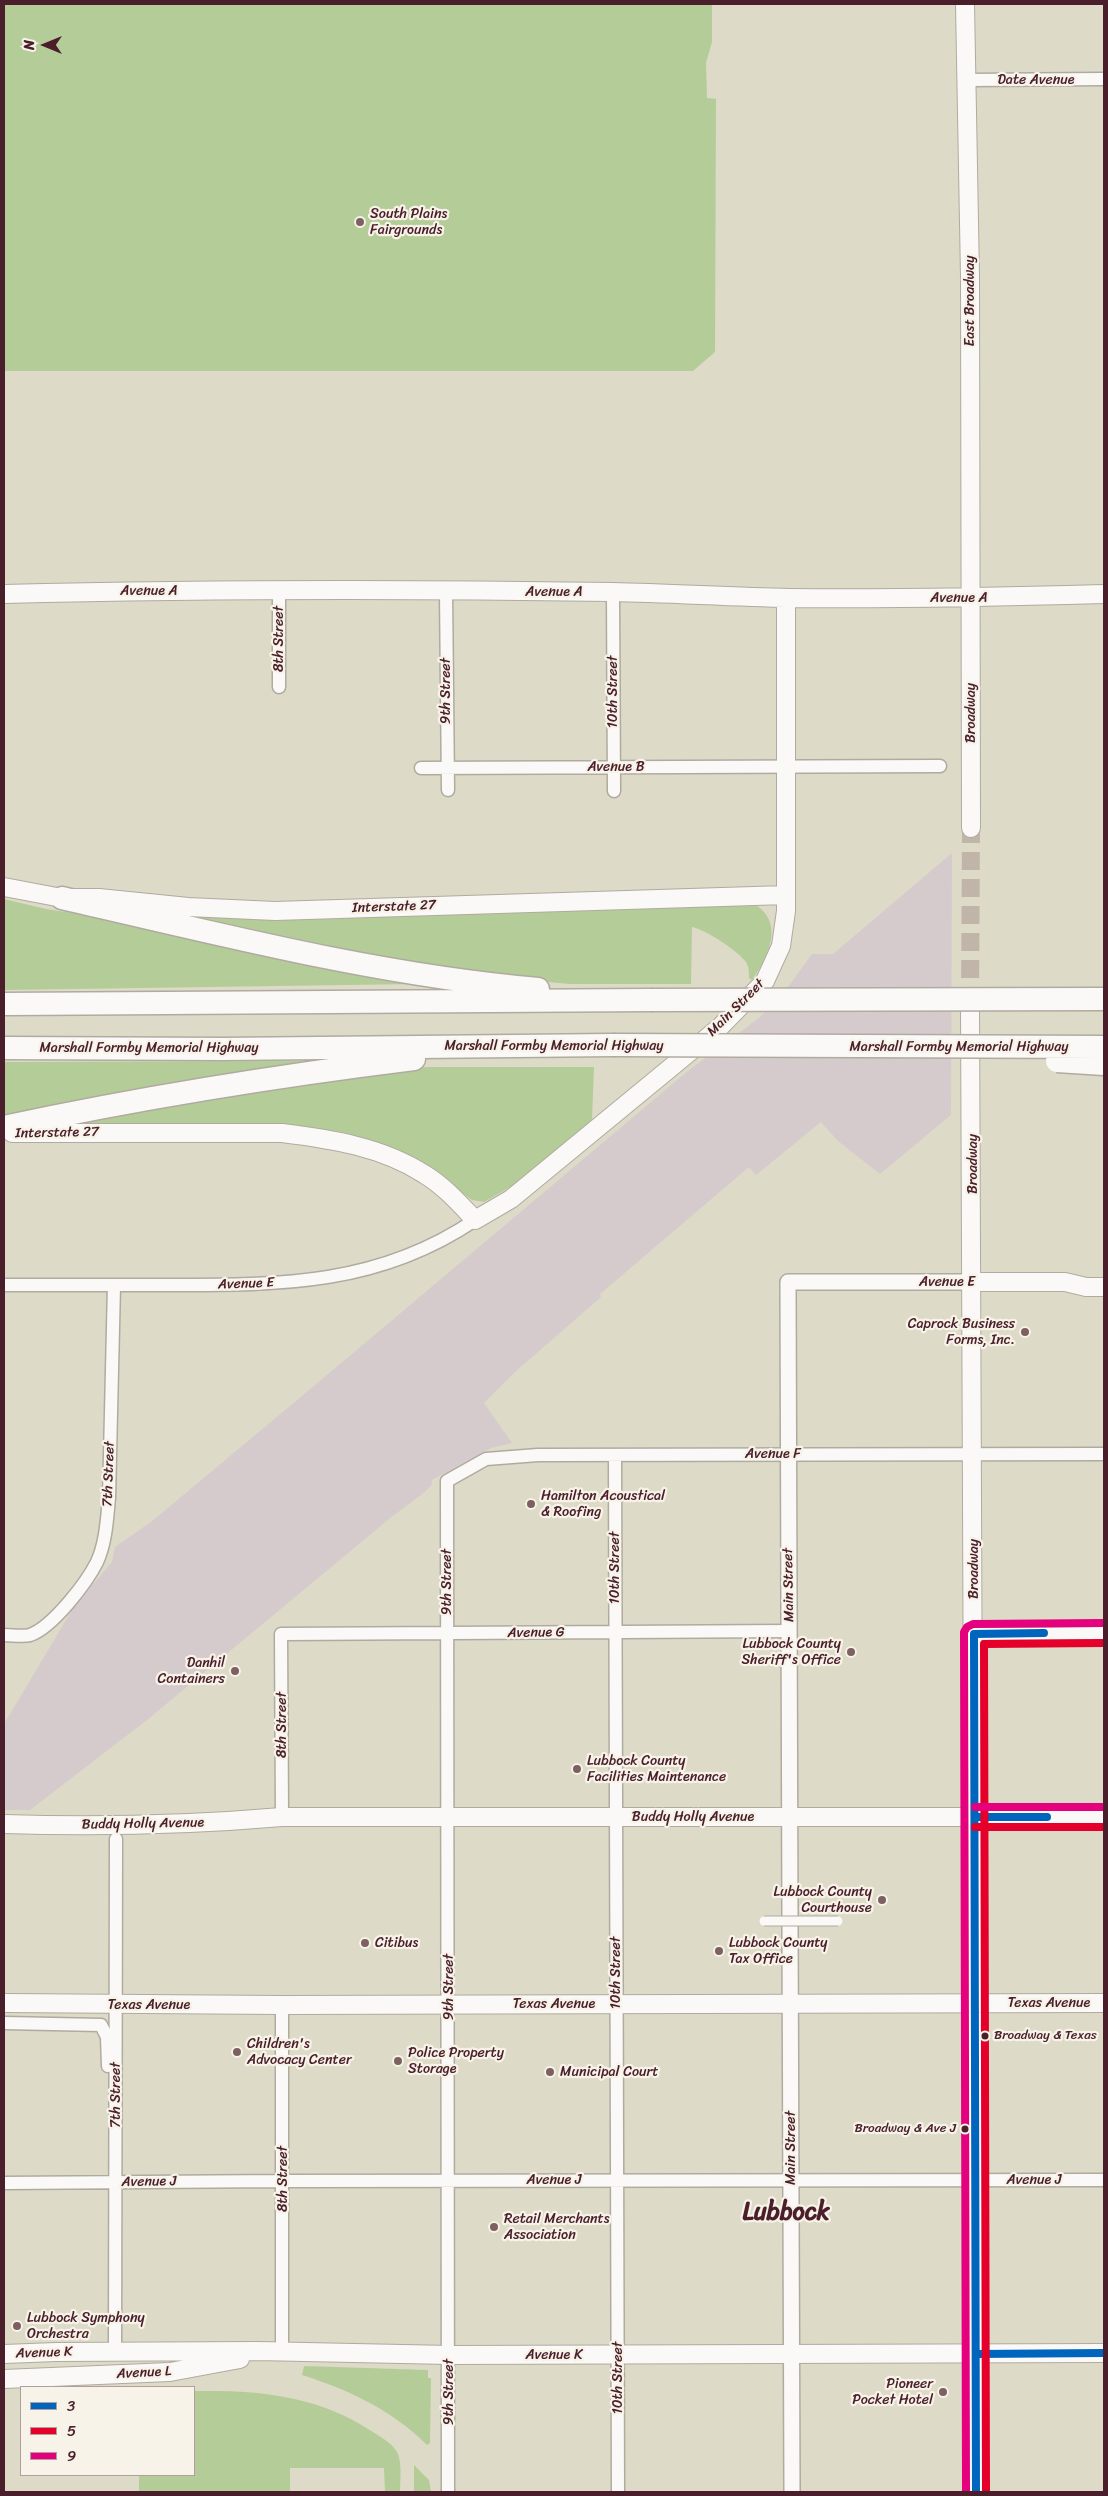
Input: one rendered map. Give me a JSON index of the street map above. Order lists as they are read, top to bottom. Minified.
{"streets":{"highway":["Marshall Formby Memorial Highway"],"main road":["East Broadway","Avenue A","Broadway","Interstate 27","Main Street","Avenue E","Buddy Holly Avenue","Texas Avenue","Avenue K","Avenue L"],"street":["Date Avenue","8th Street","9th Street","10th Street","Avenue B","Avenue F","7th Street","Avenue G","Avenue J"]},"crossings":[["Date Avenue","East Broadway"],["East Broadway","Avenue A"],["East Broadway","Broadway"],["Avenue A","8th Street"],["Avenue A","9th Street"],["Avenue A","10th Street"],["Avenue A","Broadway"],["Avenue A","Main Street"],["8th Street","Avenue G"],["8th Street","Buddy Holly Avenue"],["8th Street","Texas Avenue"],["8th Street","Avenue J"],["8th Street","Avenue K"],["8th Street","Avenue L"],["9th Street","Avenue B"],["9th Street","Avenue F"],["9th Street","Avenue G"],["9th Street","Buddy Holly Avenue"],["9th Street","Texas Avenue"],["9th Street","Avenue J"],["9th Street","Avenue K"],["10th Street","Avenue B"],["10th Street","Avenue F"],["10th Street","Avenue G"],["10th Street","Buddy Holly Avenue"],["10th Street","Texas Avenue"],["10th Street","Avenue J"],["10th Street","Avenue K"],["Broadway","Avenue E"],["Broadway","Avenue F"],["Broadway","Buddy Holly Avenue"],["Broadway","Texas Avenue"],["Broadway","Avenue J"],["Broadway","Avenue K"],["Avenue B","Main Street"],["Interstate 27","Main Street"],["Interstate 27","Avenue E"],["Main Street","Avenue E"],["Main Street","Avenue F"],["Main Street","Avenue G"],["Main Street","Buddy Holly Avenue"],["Main Street","Texas Avenue"],["Main Street","Avenue J"],["Main Street","Avenue K"],["Avenue E","7th Street"],["7th Street","Texas Avenue"],["7th Street","Avenue J"],["7th Street","Avenue K"],["Avenue K","Avenue L"]],"districts":["Lubbock"],"places":["South Plains Fairgrounds","Caprock Business Forms, Inc.","Hamilton Acoustical & Roofing","Lubbock County Sheriff's Office","Danhil Containers","Lubbock County Facilities Maintenance","Lubbock County Courthouse","Citibus","Lubbock County Tax Office","Broadway & Texas","Children's Advocacy Center","Police Property Storage","Municipal Court","Broadway & Ave J","Retail Merchants Association","Lubbock Symphony Orchestra","Pioneer Pocket Hotel"],"lines":["transit line 9","transit line 3","transit line 5"],"legend":["3","5","9"],"north":"left"}
